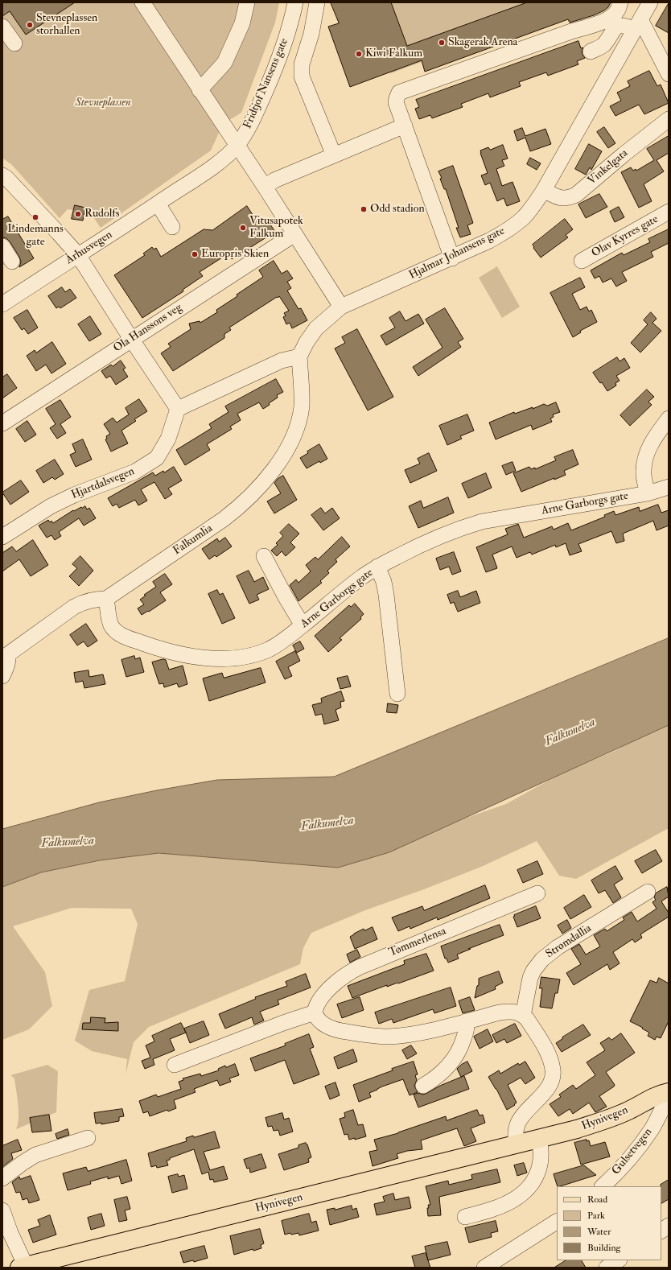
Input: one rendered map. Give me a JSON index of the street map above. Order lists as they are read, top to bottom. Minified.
{"streets":{"main road":["Hynivegen"],"street":["Fridtjof Nansens gate","Vinkelgata","Olav Kyrres gate","Århusvegen","Hjalmar Johansens gate","Ola Hanssons veg","Hjartdalsvegen","Arne Garborgs gate","Falkumlia","Strømdallia","Tømmerlensa","Gulsetvegen"]},"crossings":[["Fridtjof Nansens gate","Århusvegen"],["Vinkelgata","Hjalmar Johansens gate"],["Hjalmar Johansens gate","Falkumlia"],["Arne Garborgs gate","Falkumlia"]],"water":["Falkumelva"],"parks":["Stevneplassen"],"places":["Stevneplassen storhallen","Skagerak Arena","Kiwi Falkum","Odd stadion","Rudolfs","Lindemanns gate","Vitusapotek Falkum","Europris Skien"],"legend":["Road","Park","Water","Building"]}
